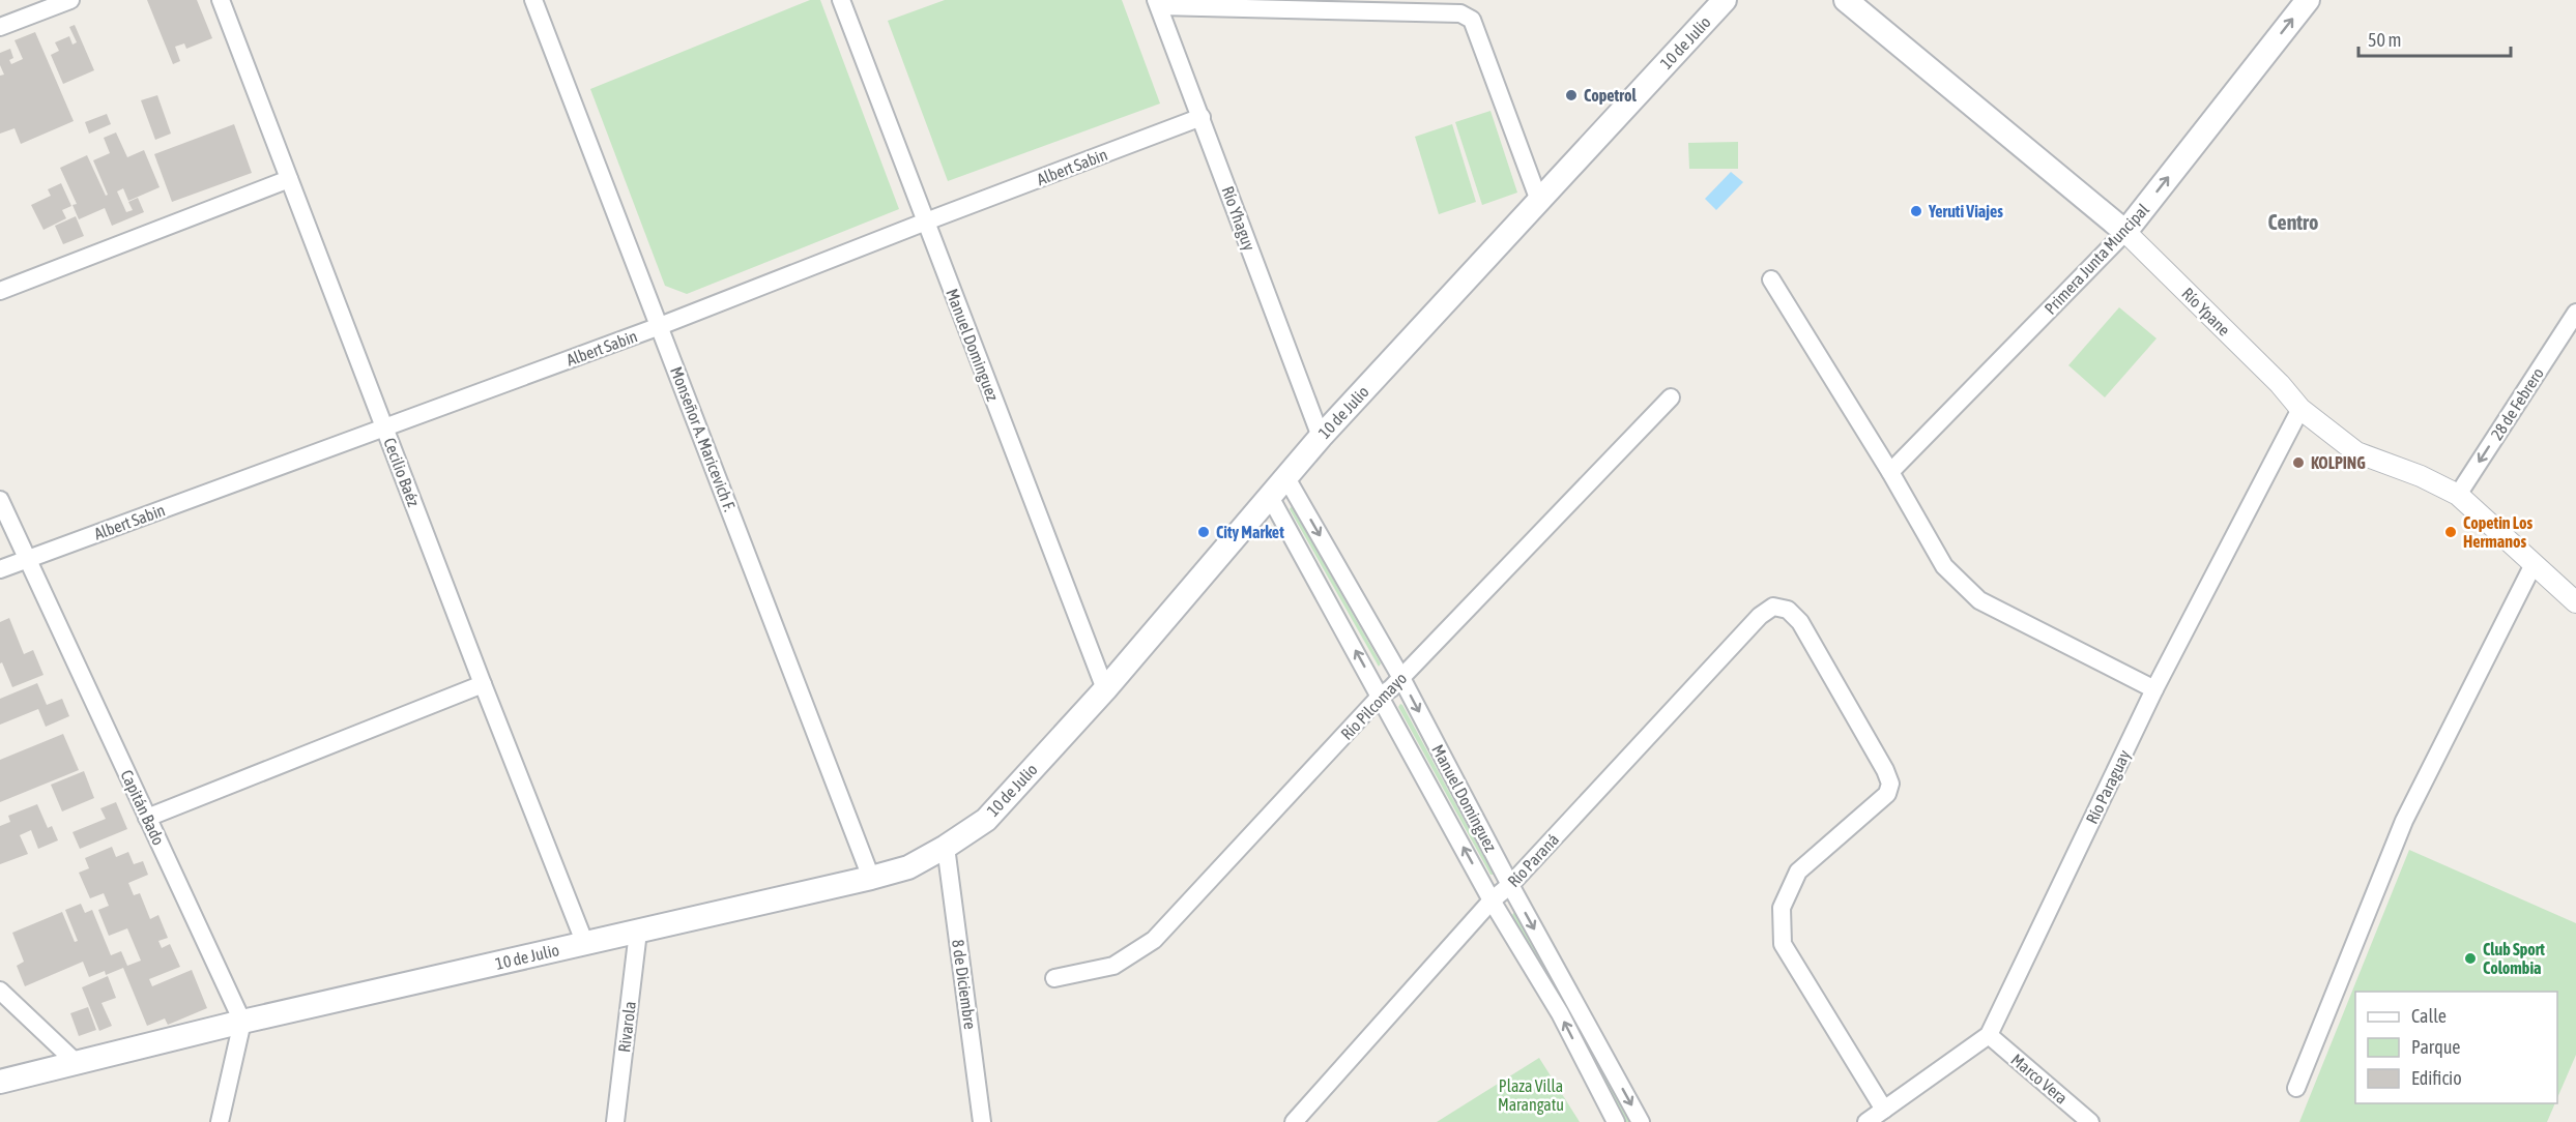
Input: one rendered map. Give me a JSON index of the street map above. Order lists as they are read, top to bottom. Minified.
{"streets":{"main road":["10 de Julio","Primera Junta Muncipal","Río Ypane"],"street":["Albert Sabin","Río Yhaguy","Manuel Dominguez","28 de Febrero","Monseñor A. Maricevich F.","Cecilio Baéz","Río Pilcomayo","Río Paraguay","Capitán Bado","Río Paraná","8 de Diciembre","Rivarola","Marco Vera"]},"crossings":[["10 de Julio","Río Yhaguy"],["10 de Julio","Manuel Dominguez"],["10 de Julio","Monseñor A. Maricevich F."],["10 de Julio","Cecilio Baéz"],["10 de Julio","Capitán Bado"],["10 de Julio","8 de Diciembre"],["10 de Julio","Rivarola"],["Albert Sabin","Río Yhaguy"],["Albert Sabin","Manuel Dominguez"],["Albert Sabin","Monseñor A. Maricevich F."],["Albert Sabin","Cecilio Baéz"],["Albert Sabin","Capitán Bado"],["Primera Junta Muncipal","Río Ypane"],["Río Ypane","28 de Febrero"],["Río Ypane","Río Paraguay"],["Manuel Dominguez","Río Pilcomayo"],["Manuel Dominguez","Río Paraná"],["Río Paraguay","Río Paraná"],["Río Paraguay","Marco Vera"]],"one_way":["Primera Junta Muncipal","28 de Febrero"],"districts":["Centro"],"parks":["Plaza Villa Marangatu"],"places":["Copetrol","Yeruti Viajes","KOLPING","City Market","Copetin Los Hermanos","Club Sport Colombia"],"legend":["Calle","Parque","Edificio"],"scale_bar":"50 m"}
